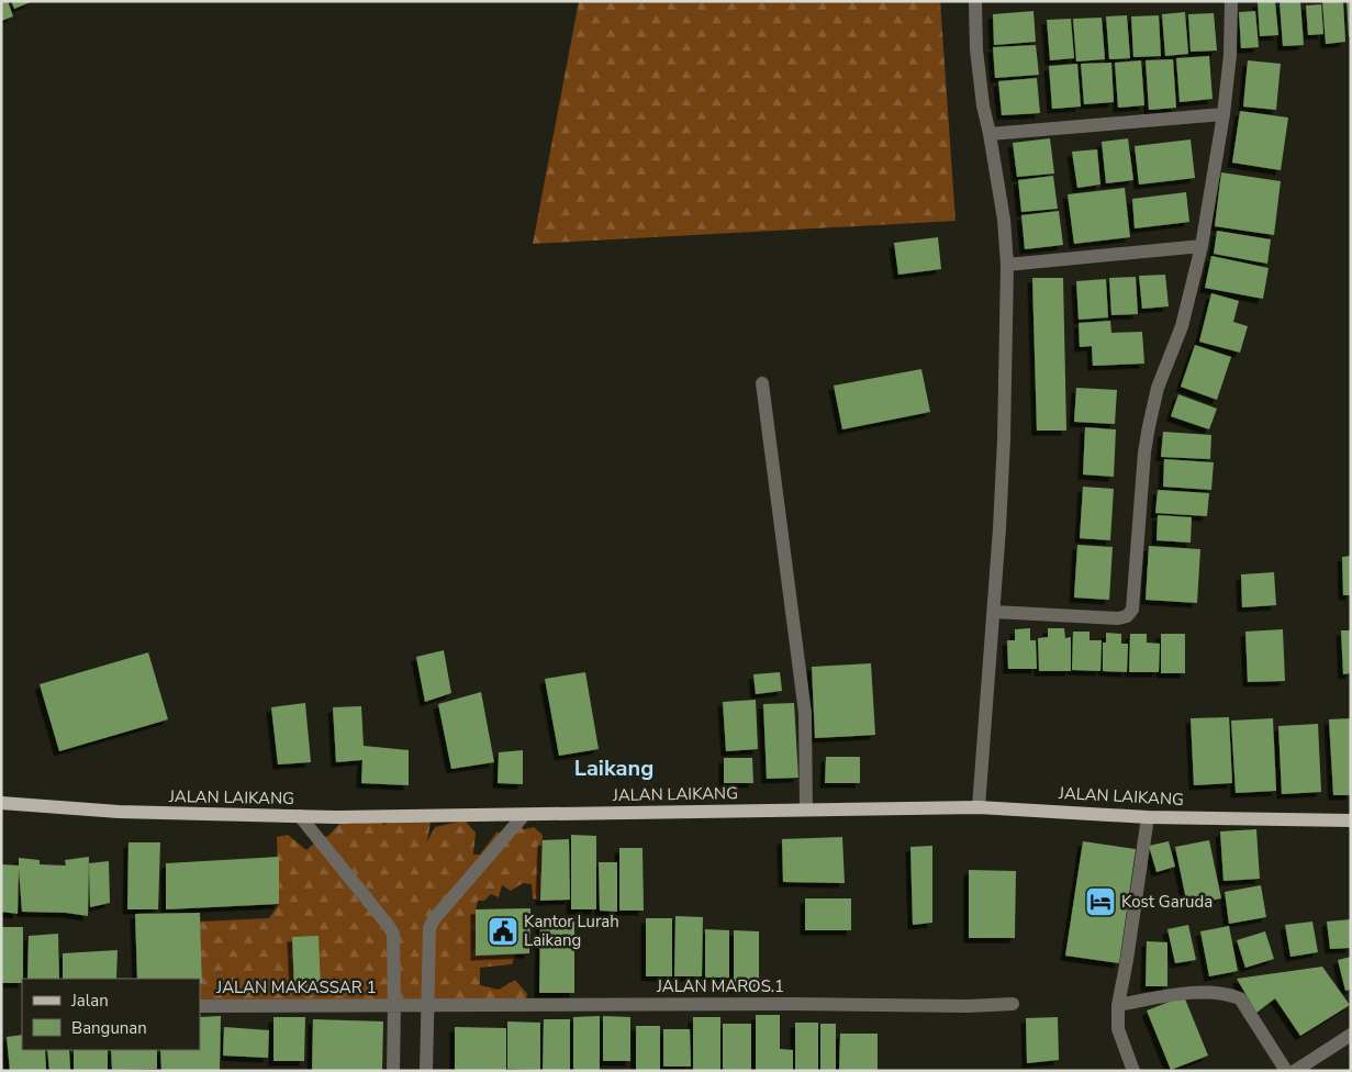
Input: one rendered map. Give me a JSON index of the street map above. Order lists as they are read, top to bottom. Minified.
{"streets":{"main road":["JALAN LAIKANG"],"street":["JALAN MAROS.1","JALAN MAKASSAR 1"]},"crossings":[["JALAN MAROS.1","JALAN MAKASSAR 1"]],"districts":["Laikang"],"places":{"hotel":["Kost Garuda"],"public building":["Kantor Lurah Laikang"]},"legend":["Jalan","Bangunan"]}
